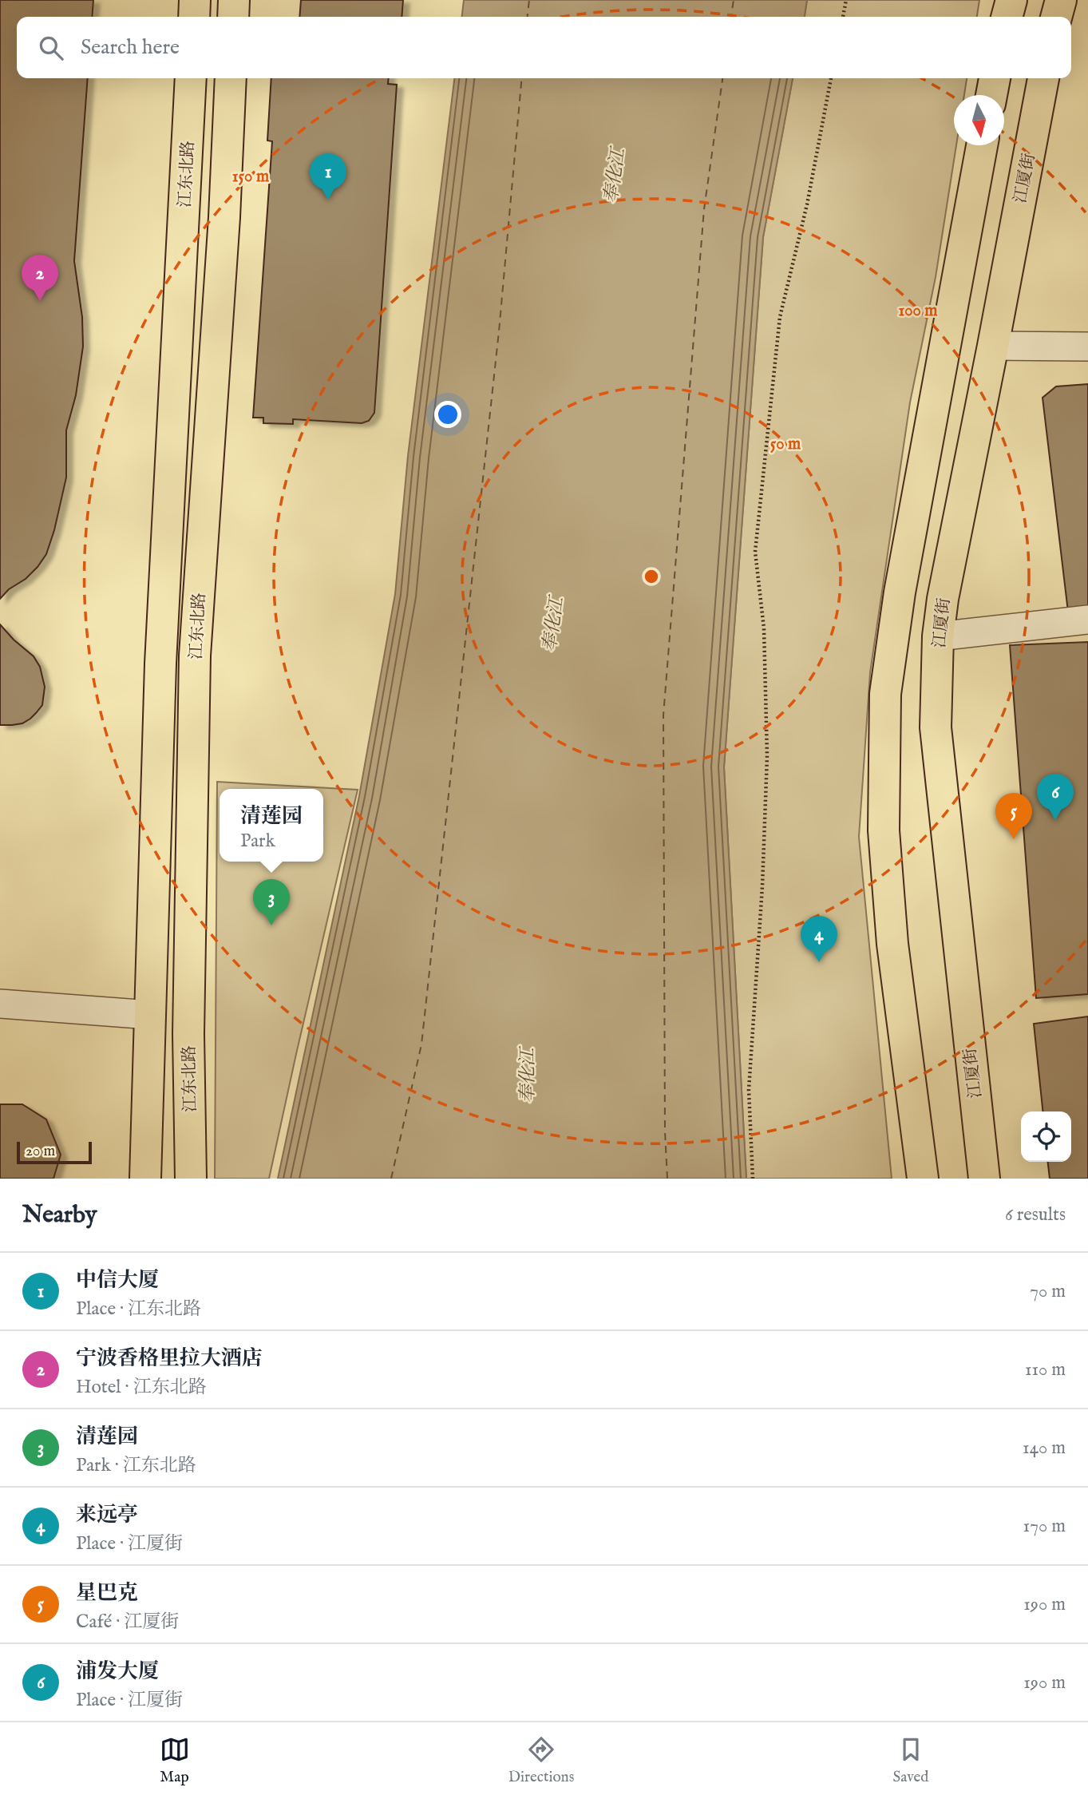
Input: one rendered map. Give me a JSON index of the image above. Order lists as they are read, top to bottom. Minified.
{"streets":{"main road":["江东北路","江厦街"]},"water":["奉化江"],"scale_bar":"20 m","north":"bottom","page":{"search":"Search here","pins":["1","2","6","5","3","4"],"popup":["清莲园","Park"],"scale":"20 m","heading":["Nearby","6 results"],"list":[{"mark":"1","name":"中信大厦","note":"Place · 江东北路","value":"70 m"},{"mark":"2","name":"宁波香格里拉大酒店","note":"Hotel · 江东北路","value":"110 m"},{"mark":"3","name":"清莲园","note":"Park · 江东北路","value":"140 m"},{"mark":"4","name":"来远亭","note":"Place · 江厦街","value":"170 m"},{"mark":"5","name":"星巴克","note":"Café · 江厦街","value":"190 m"},{"mark":"6","name":"浦发大厦","note":"Place · 江厦街","value":"190 m"}],"nav":["Map","Directions","Saved"]},"rings":["150 m","100 m","50 m"]}
